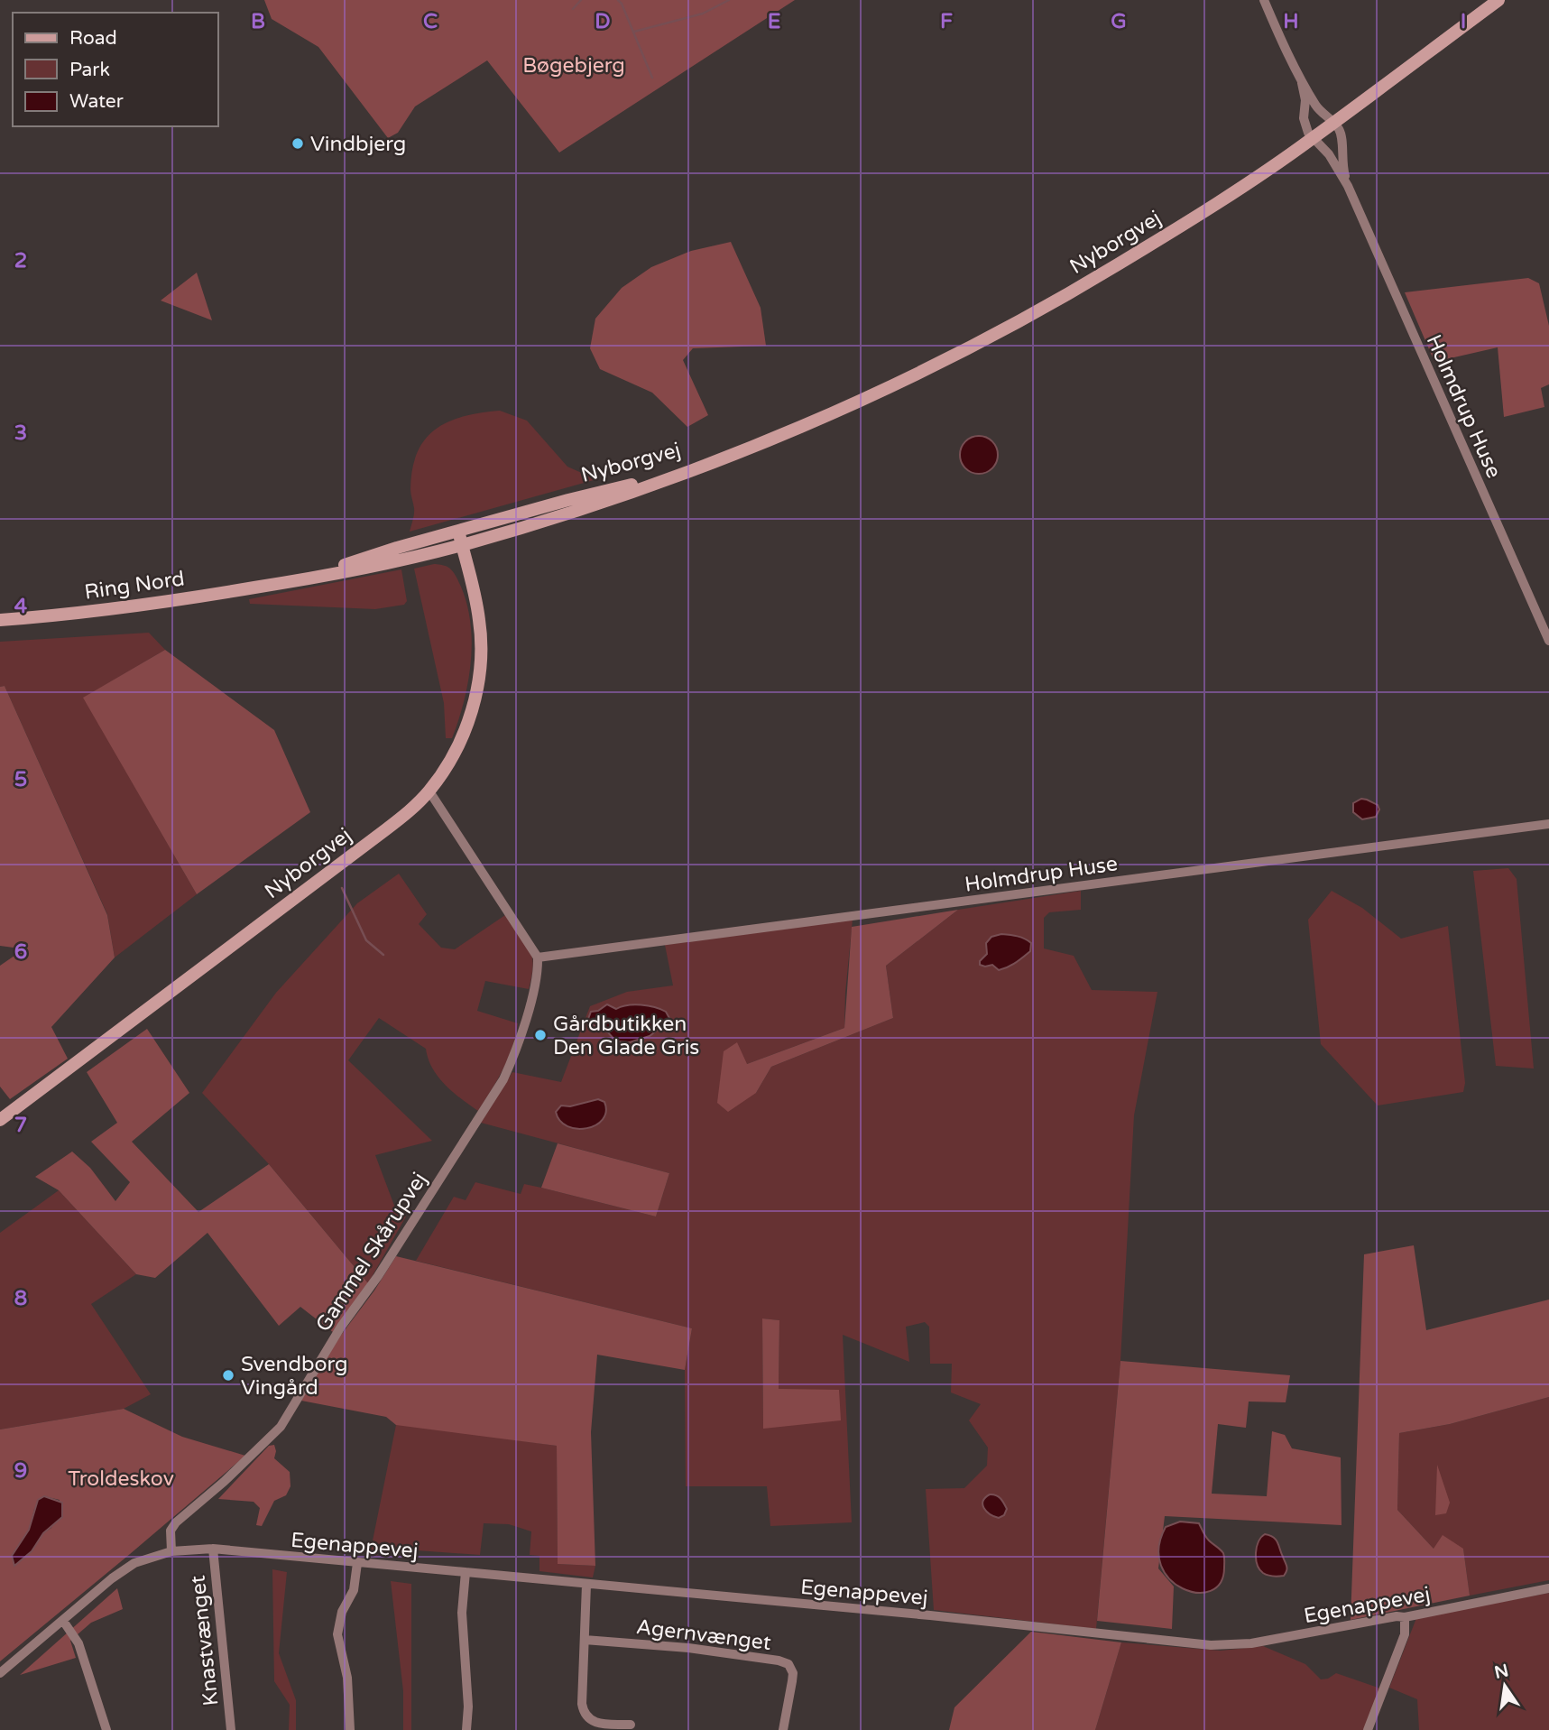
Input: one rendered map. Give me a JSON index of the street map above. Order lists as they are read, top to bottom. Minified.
{"streets":{"main road":["Nyborgvej","Ring Nord"],"street":["Holmdrup Huse","Gammel Skårupvej","Egenappevej","Agernvænget","Knastvænget"]},"crossings":[["Nyborgvej","Holmdrup Huse"],["Nyborgvej","Ring Nord"],["Holmdrup Huse","Gammel Skårupvej"],["Gammel Skårupvej","Egenappevej"],["Egenappevej","Knastvænget"]],"parks":["Bøgebjerg","Troldeskov"],"places":["Vindbjerg","Gårdbutikken Den Glade Gris","Svendborg Vingård"],"legend":["Road","Park","Water"],"north":"top","grid":{"columns":["B","C","D","E","F","G","H","I"],"rows":["2","3","4","5","6","7","8","9"]}}
